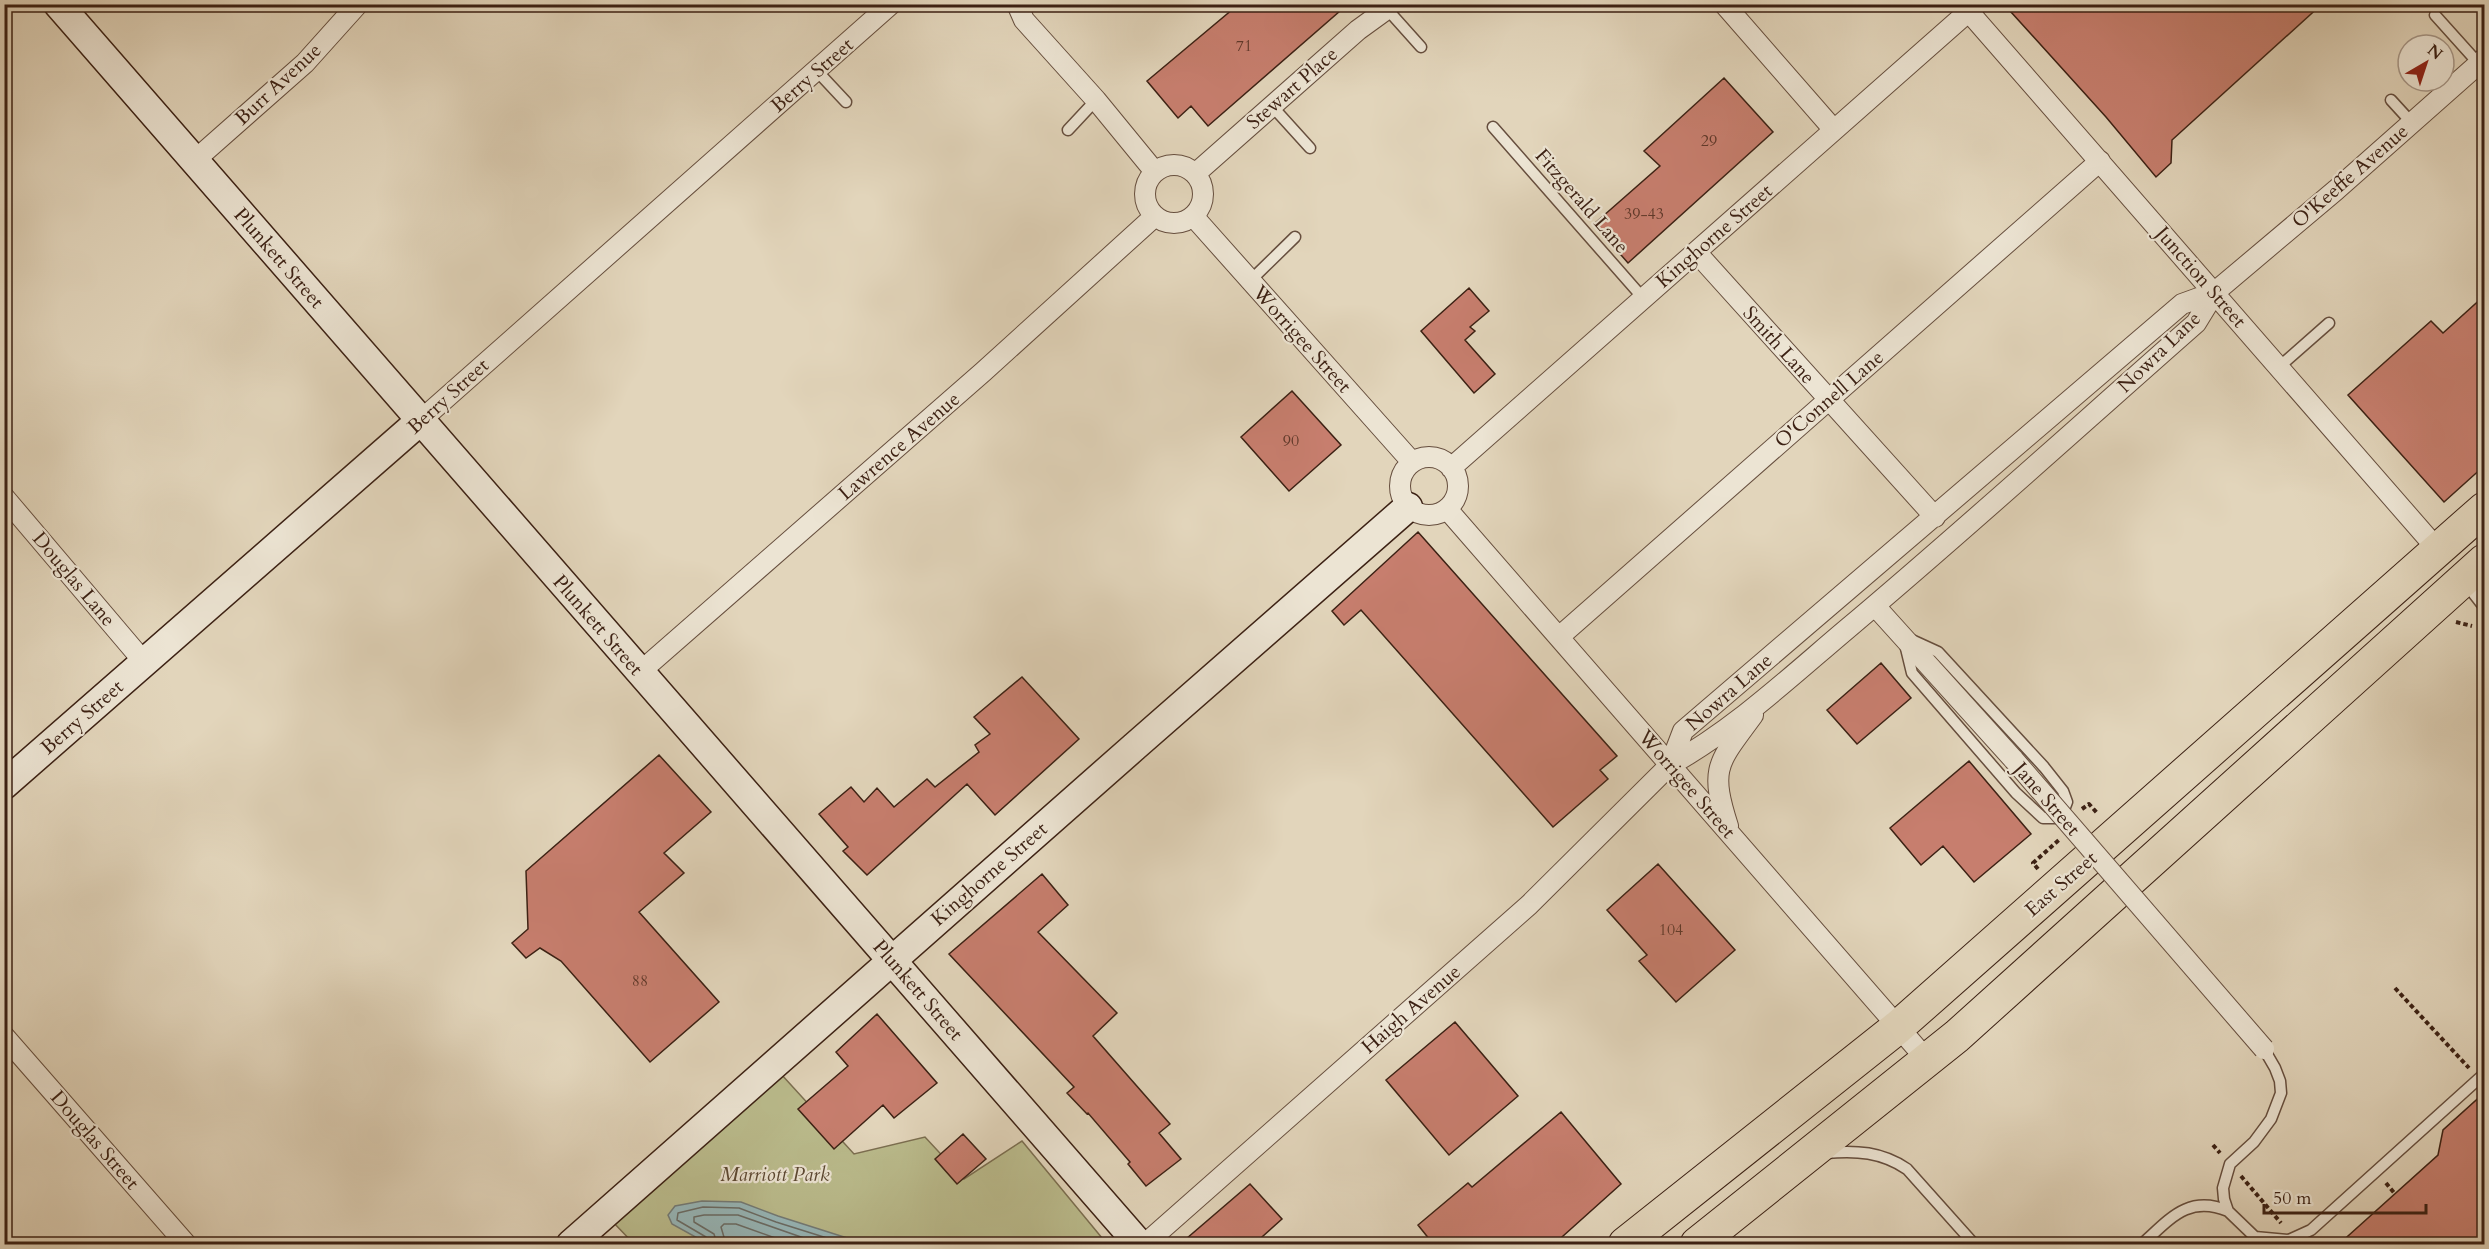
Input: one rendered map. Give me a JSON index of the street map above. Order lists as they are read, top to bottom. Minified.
{"streets":{"highway":["East Street"],"street":["Berry Street","Burr Avenue","Stewart Place","O'Keeffe Avenue","Kinghorne Street","Plunkett Street","Junction Street","Worrigee Street","Smith Lane","Nowra Lane","O'Connell Lane","Lawrence Avenue","Douglas Lane","Jane Street","Haigh Avenue","Douglas Street"],"lane":["Fitzgerald Lane"]},"crossings":[["Berry Street","Plunkett Street"],["Berry Street","Douglas Lane"],["Burr Avenue","Plunkett Street"],["Stewart Place","Worrigee Street"],["Stewart Place","Lawrence Avenue"],["O'Keeffe Avenue","Junction Street"],["O'Keeffe Avenue","Nowra Lane"],["Fitzgerald Lane","Kinghorne Street"],["Kinghorne Street","Plunkett Street"],["Kinghorne Street","Junction Street"],["Kinghorne Street","Worrigee Street"],["Kinghorne Street","Smith Lane"],["Plunkett Street","Lawrence Avenue"],["Junction Street","Nowra Lane"],["Junction Street","O'Connell Lane"],["Junction Street","East Street"],["Worrigee Street","Nowra Lane"],["Worrigee Street","O'Connell Lane"],["Worrigee Street","Lawrence Avenue"],["Worrigee Street","East Street"],["Worrigee Street","Haigh Avenue"],["Smith Lane","Nowra Lane"],["Smith Lane","O'Connell Lane"],["Nowra Lane","Jane Street"],["Nowra Lane","Haigh Avenue"]],"parks":["Marriott Park"],"house_numbers":["71","29","39-43","90","104","88"],"scale_bar":"50 m","north":"top right"}
